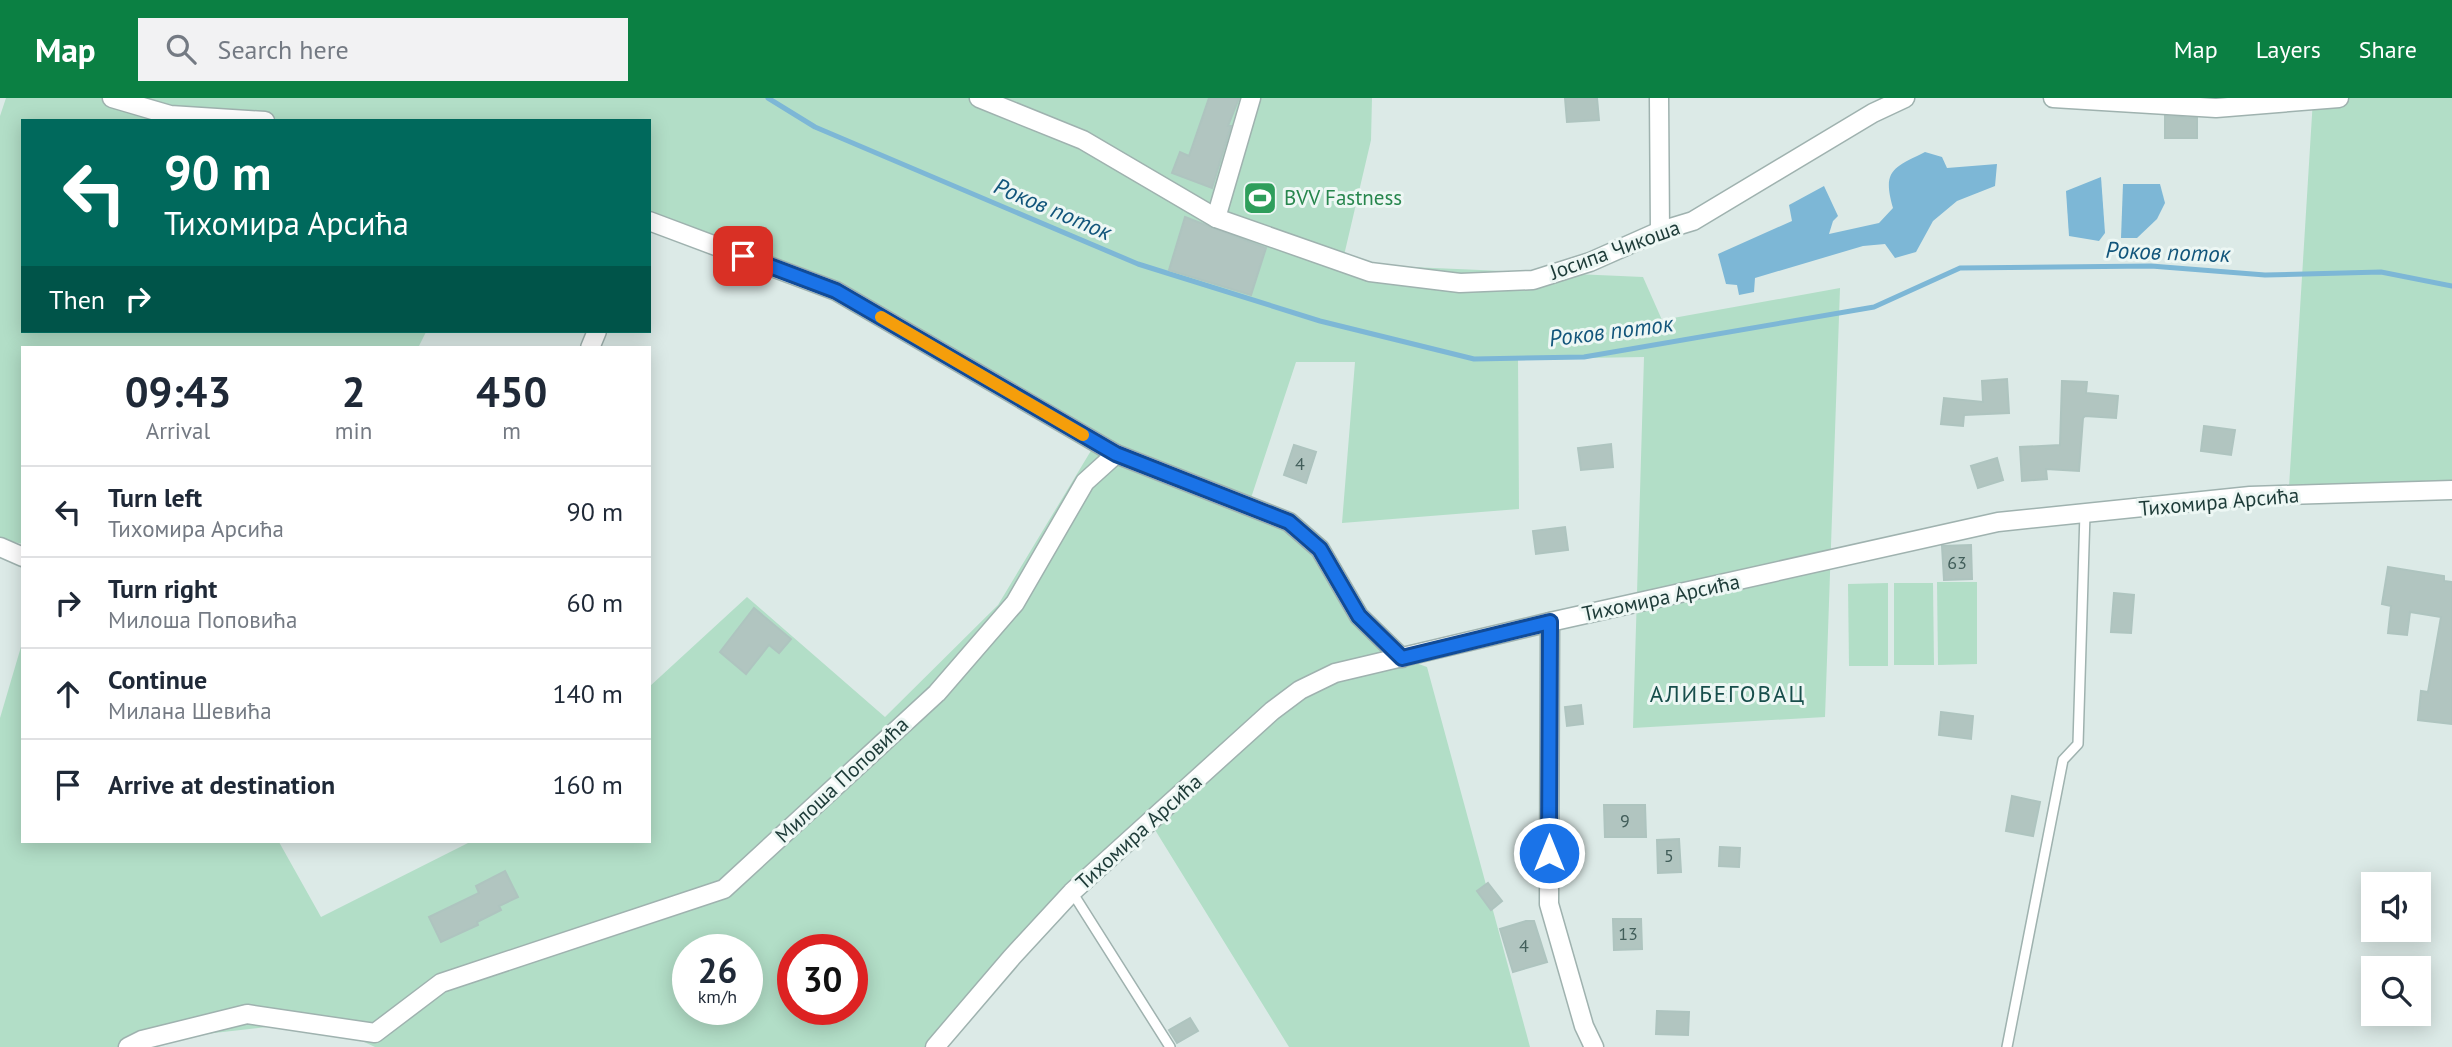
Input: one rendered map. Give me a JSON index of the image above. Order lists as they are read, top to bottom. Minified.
{"streets":{"street":["Јосипа Чикоша","Тихомира Арсића","Милоша Поповића"]},"districts":["АЛИБЕГОВАЦ"],"water":["Роков поток"],"places":{"sports":["BVV Fastness"]},"house_numbers":["4","63","9","5","13","4"],"page":{"header":"Map","search":"Search here","nav":["Map","Layers","Share"],"turn":["90 m","Тихомира Арсића"],"then":"Then","eta":["09:43","Arrival","2","min","450","m"],"list":[{"name":"Turn left","note":"Тихомира Арсића","value":"90 m"},{"name":"Turn right","note":"Милоша Поповића","value":"60 m"},{"name":"Continue","note":"Милана Шевића","value":"140 m"},{"name":"Arrive at destination","value":"160 m"}],"speed":"26 km/h","limit":"30"}}
